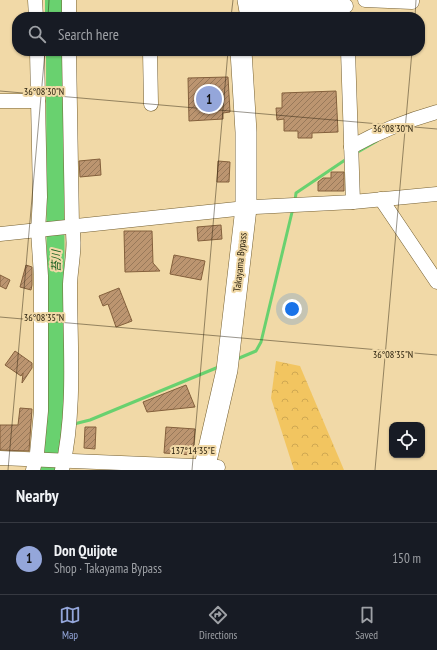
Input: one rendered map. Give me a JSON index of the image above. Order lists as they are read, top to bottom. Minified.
{"streets":{"highway":["Takayama Bypass"]},"water":["苔川"],"page":{"search":"Search here","pins":"1","heading":"Nearby","list":[{"mark":"1","name":"Don Quijote","note":"Shop · Takayama Bypass","value":"150 m"}],"nav":["Map","Directions","Saved"]},"coordinates":["36°08'30\"N","36°08'35\"N","137°14'35\"E"]}
